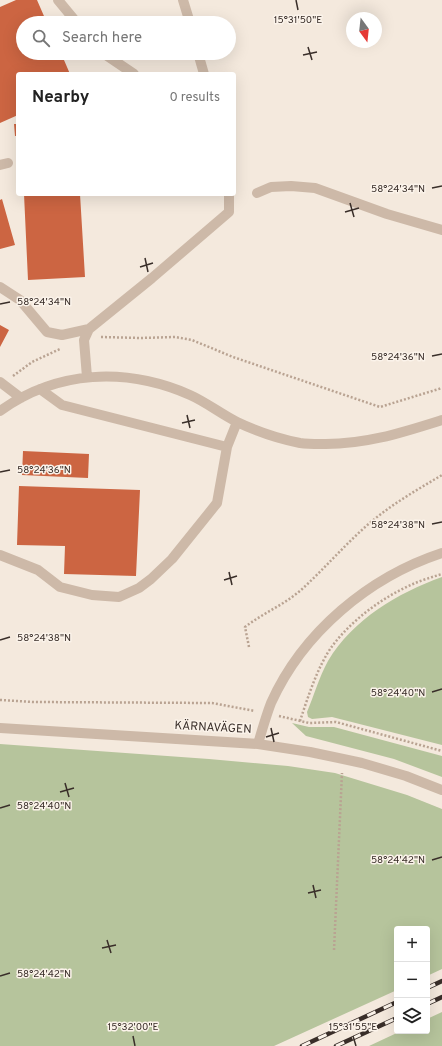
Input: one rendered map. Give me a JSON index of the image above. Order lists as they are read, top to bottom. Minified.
{"streets":{"street":["KÄRNAVÄGEN"]},"north":"bottom","page":{"search":"Search here","heading":["Nearby","0 results"],"map_buttons":["+","−"]},"coordinates":["15°31'50\"E","58°24'34\"N","58°24'36\"N","58°24'38\"N","58°24'40\"N","58°24'42\"N","15°32'00\"E","15°31'55\"E"]}
